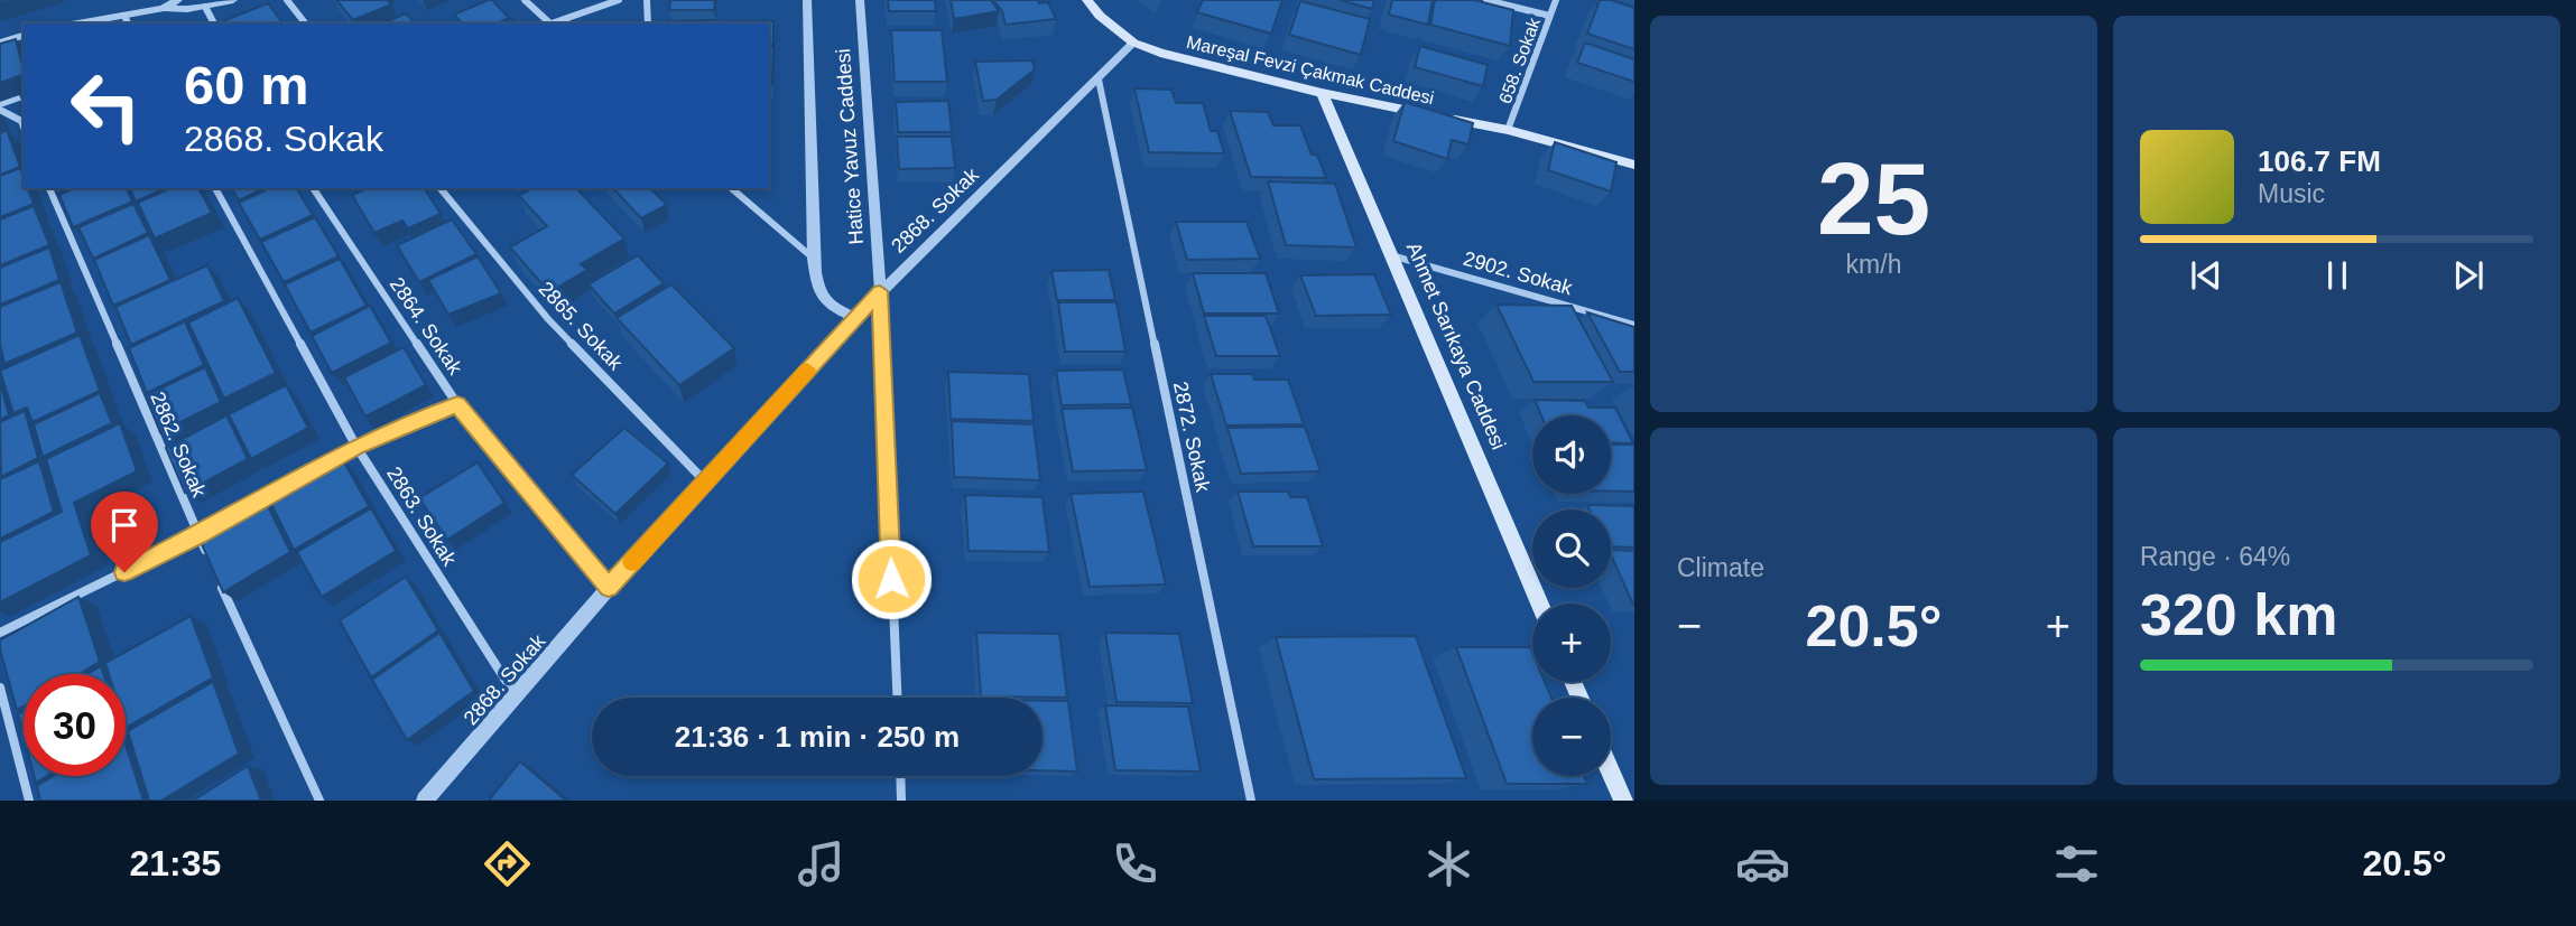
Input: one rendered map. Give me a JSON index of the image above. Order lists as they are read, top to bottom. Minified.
{"streets":{"main road":["Mareşal Fevzi Çakmak Caddesi","Ahmet Sarıkaya Caddesi"],"street":["658. Sokak","Hatice Yavuz Caddesi","2868. Sokak","2902. Sokak","2864. Sokak","2865. Sokak","2872. Sokak","2862. Sokak","2863. Sokak"]},"crossings":[["658. Sokak","Mareşal Fevzi Çakmak Caddesi"],["Mareşal Fevzi Çakmak Caddesi","2868. Sokak"],["Mareşal Fevzi Çakmak Caddesi","Ahmet Sarıkaya Caddesi"],["Hatice Yavuz Caddesi","2868. Sokak"],["2868. Sokak","2864. Sokak"],["2868. Sokak","2865. Sokak"],["2868. Sokak","2872. Sokak"],["2868. Sokak","2863. Sokak"],["2902. Sokak","Ahmet Sarıkaya Caddesi"]],"page":{"tile":[["25","km/h"],"Climate",["Range · 64%","320 km"]],"turn":["60 m","2868. Sokak"],"song":["106.7 FM","Music"],"map_buttons":["+","−"],"heat":["−","20.5°","+"],"limit":"30","trip":"21:36 · 1 min · 250 m","tabs":["21:35","20.5°"]}}
